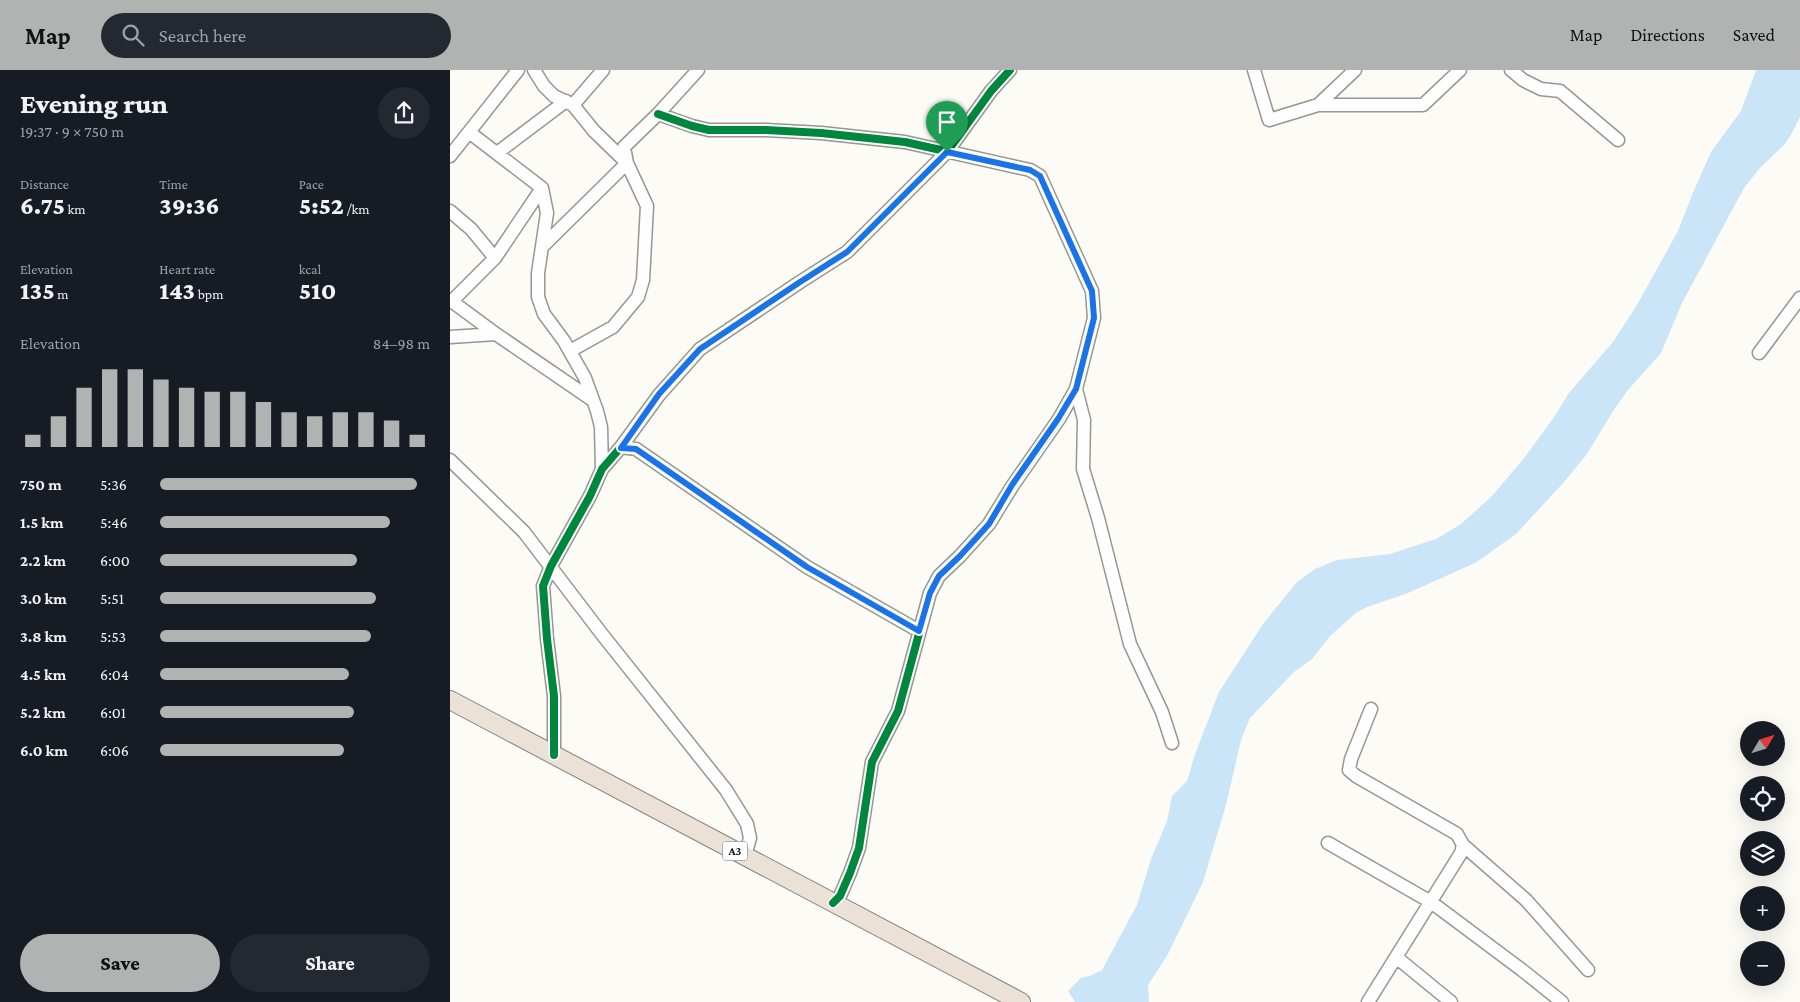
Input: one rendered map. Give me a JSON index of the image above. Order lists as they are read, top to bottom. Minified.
{"streets":{"highway":["A3"]},"north":"top right","page":{"header":"Map","search":"Search here","nav":["Map","Directions","Saved"],"heading":["Evening run","19:37 · 9 × 750 m"],"stats":[["Distance","6.75 km"],["Time","39:36"],["Pace","5:52 /km"],["Elevation","135 m"],["Heart rate","143 bpm"],["kcal","510"]],"chart":["Elevation","84–98 m"],"list":[{"name":"750 m","note":"5:36"},{"name":"1.5 km","note":"5:46"},{"name":"2.2 km","note":"6:00"},{"name":"3.0 km","note":"5:51"},{"name":"3.8 km","note":"5:53"},{"name":"4.5 km","note":"6:04"},{"name":"5.2 km","note":"6:01"},{"name":"6.0 km","note":"6:06"}],"map_buttons":["+","−"],"buttons":["Save","Share"]}}
